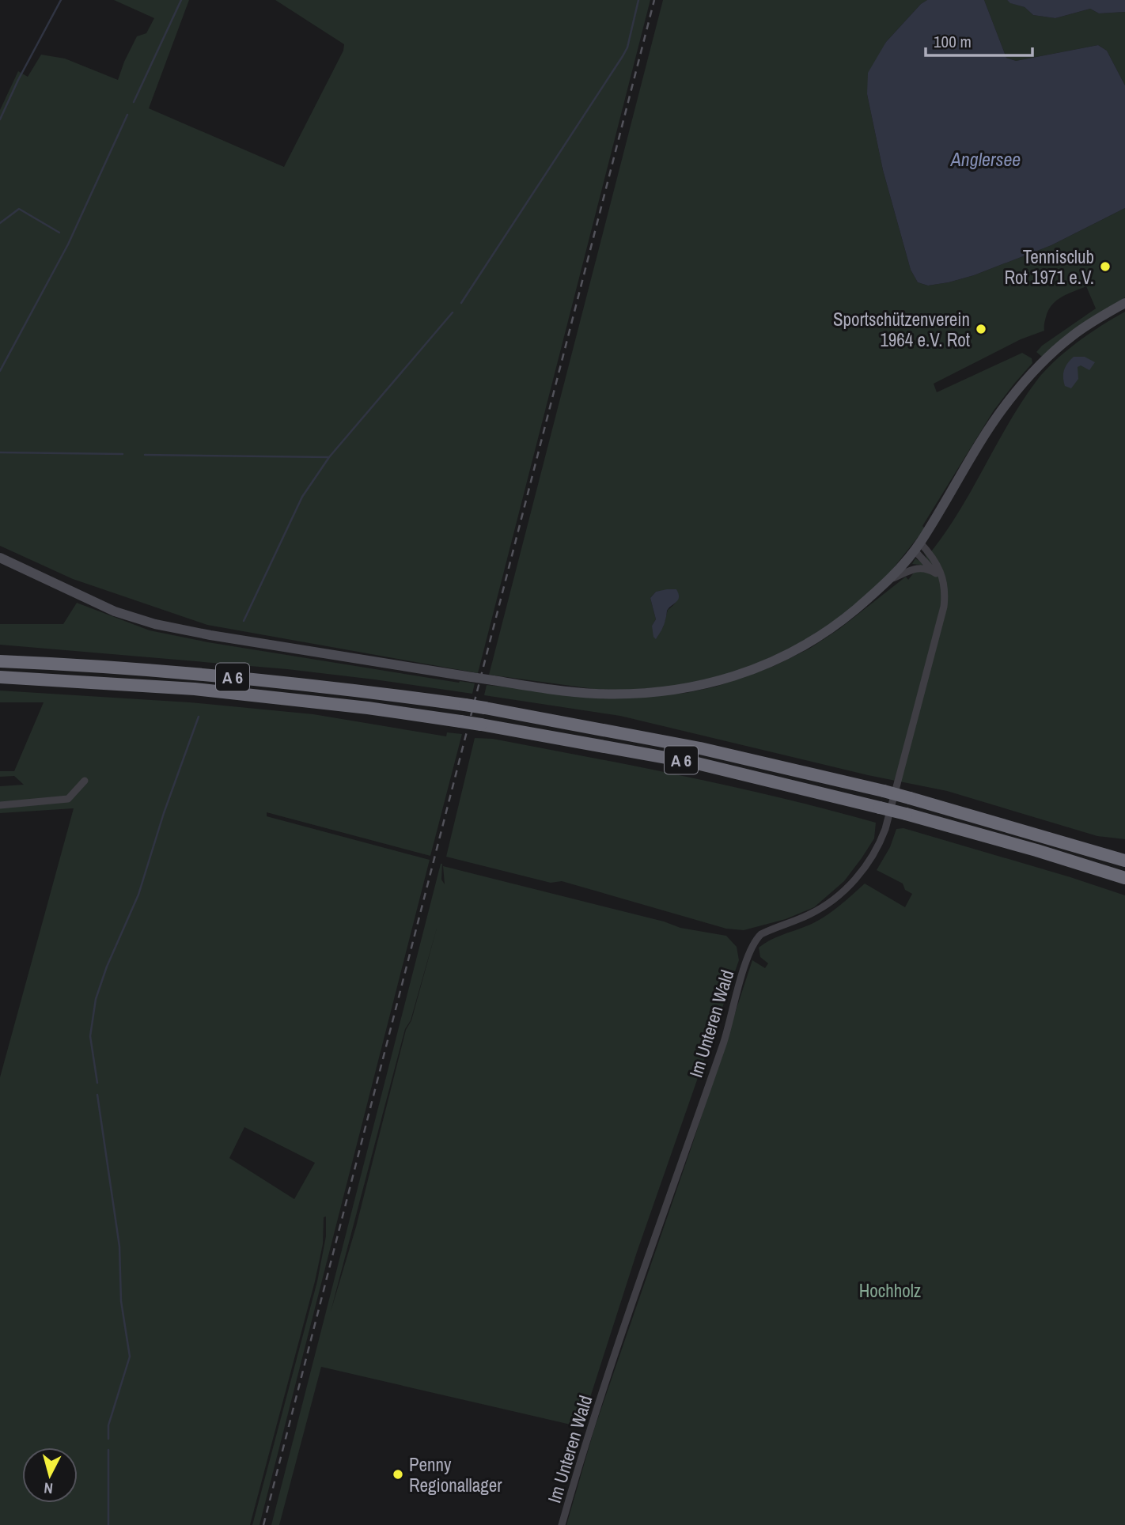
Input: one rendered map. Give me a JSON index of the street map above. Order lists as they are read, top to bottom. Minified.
{"streets":{"highway":["A 6"],"street":["Im Unteren Wald"]},"water":["Anglersee"],"parks":["Hochholz"],"places":["Tennisclub Rot 1971 e.V.","Sportschützenverein 1964 e.V. Rot","Penny Regionallager"],"scale_bar":"100 m","north":"bottom"}
